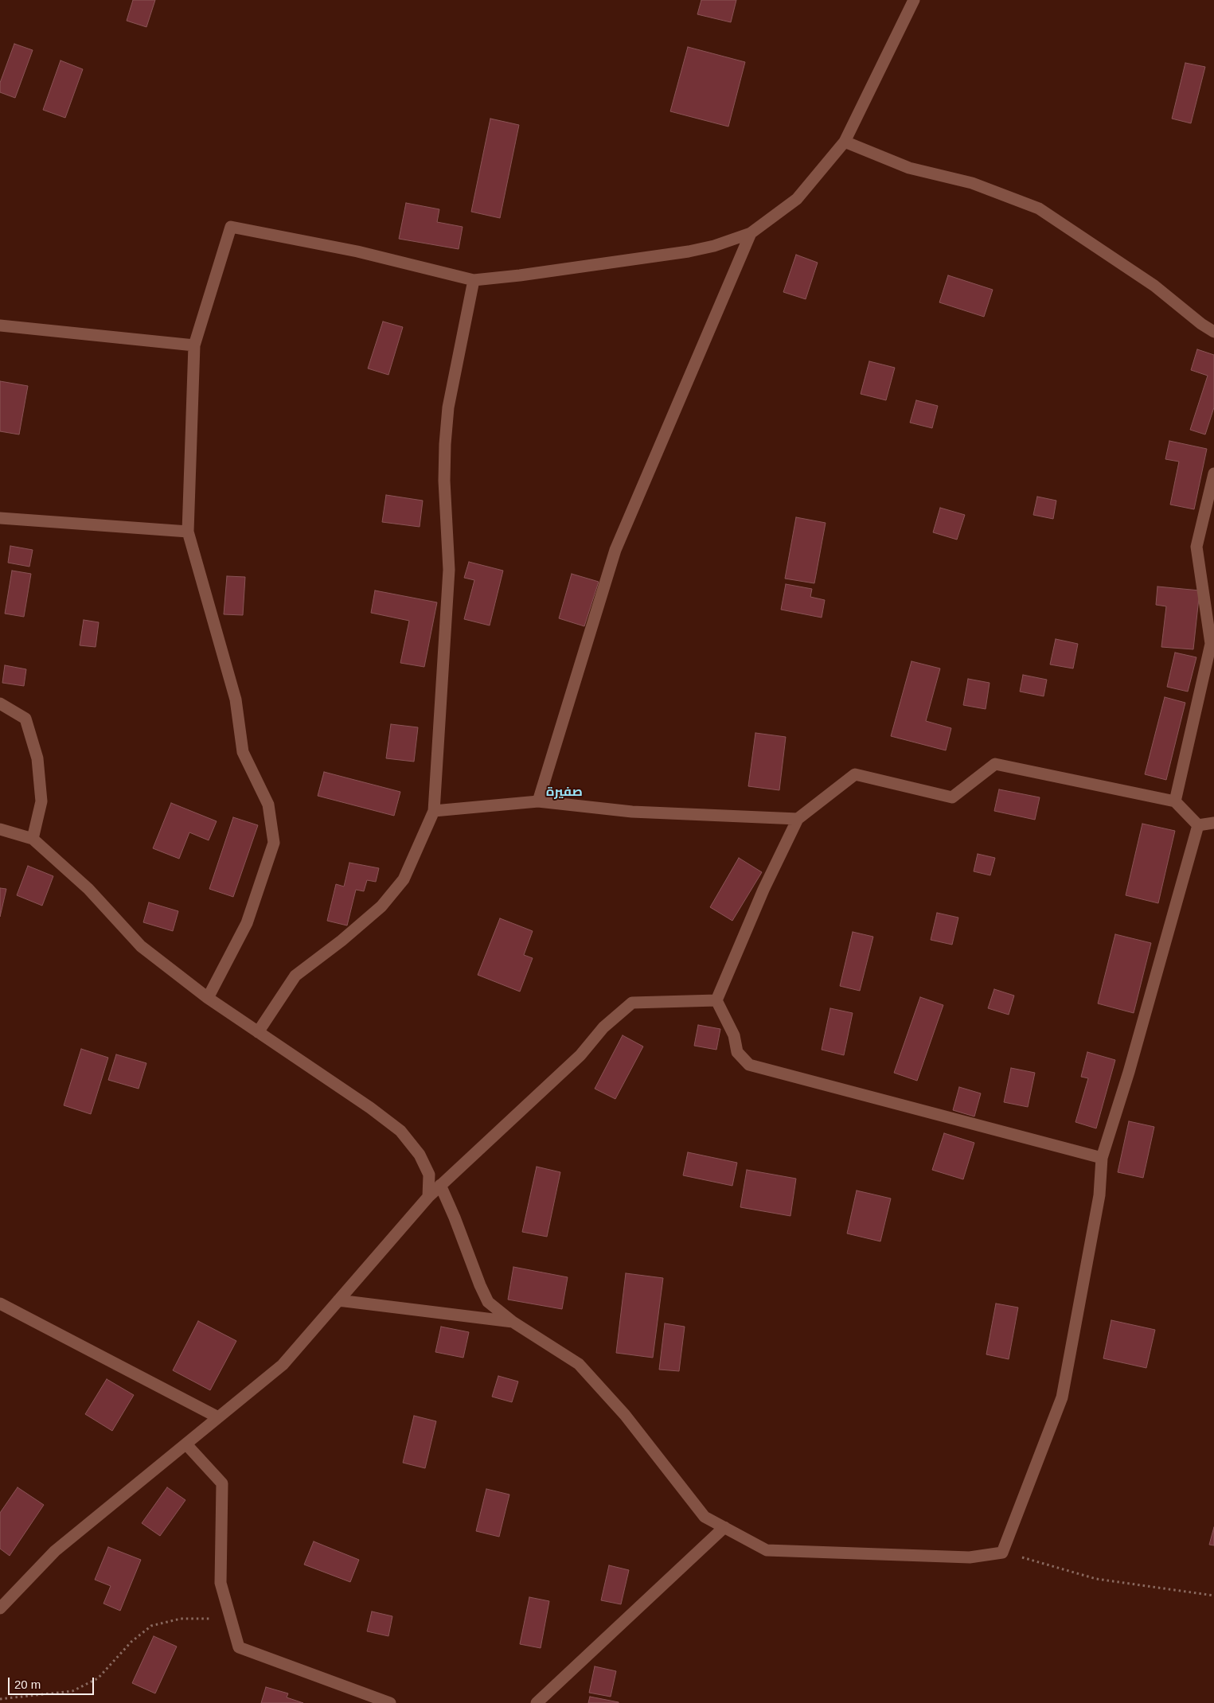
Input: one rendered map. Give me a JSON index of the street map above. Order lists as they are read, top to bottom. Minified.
{"districts":["صفيرة"],"scale_bar":"20 m"}
